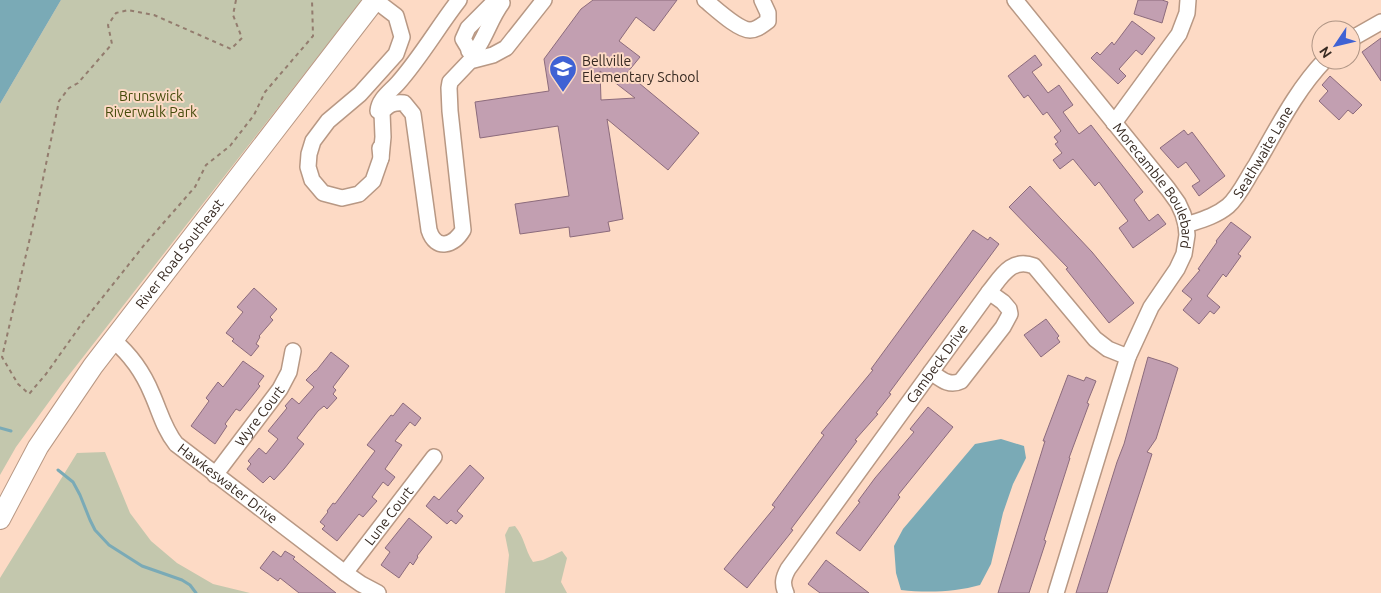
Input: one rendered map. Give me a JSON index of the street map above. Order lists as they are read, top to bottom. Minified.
{"streets":{"main road":["River Road Southeast"],"street":["Seathwaite Lane","Morecamble Boulebard","Cambeck Drive","Wyre Court","Hawkeswater Drive","Lune Court"]},"crossings":[["Seathwaite Lane","Morecamble Boulebard"],["Morecamble Boulebard","Cambeck Drive"],["River Road Southeast","Hawkeswater Drive"],["Wyre Court","Hawkeswater Drive"],["Hawkeswater Drive","Lune Court"]],"parks":["Brunswick Riverwalk Park"],"places":{"school or university":["Bellville Elementary School"]},"north":"bottom left"}
